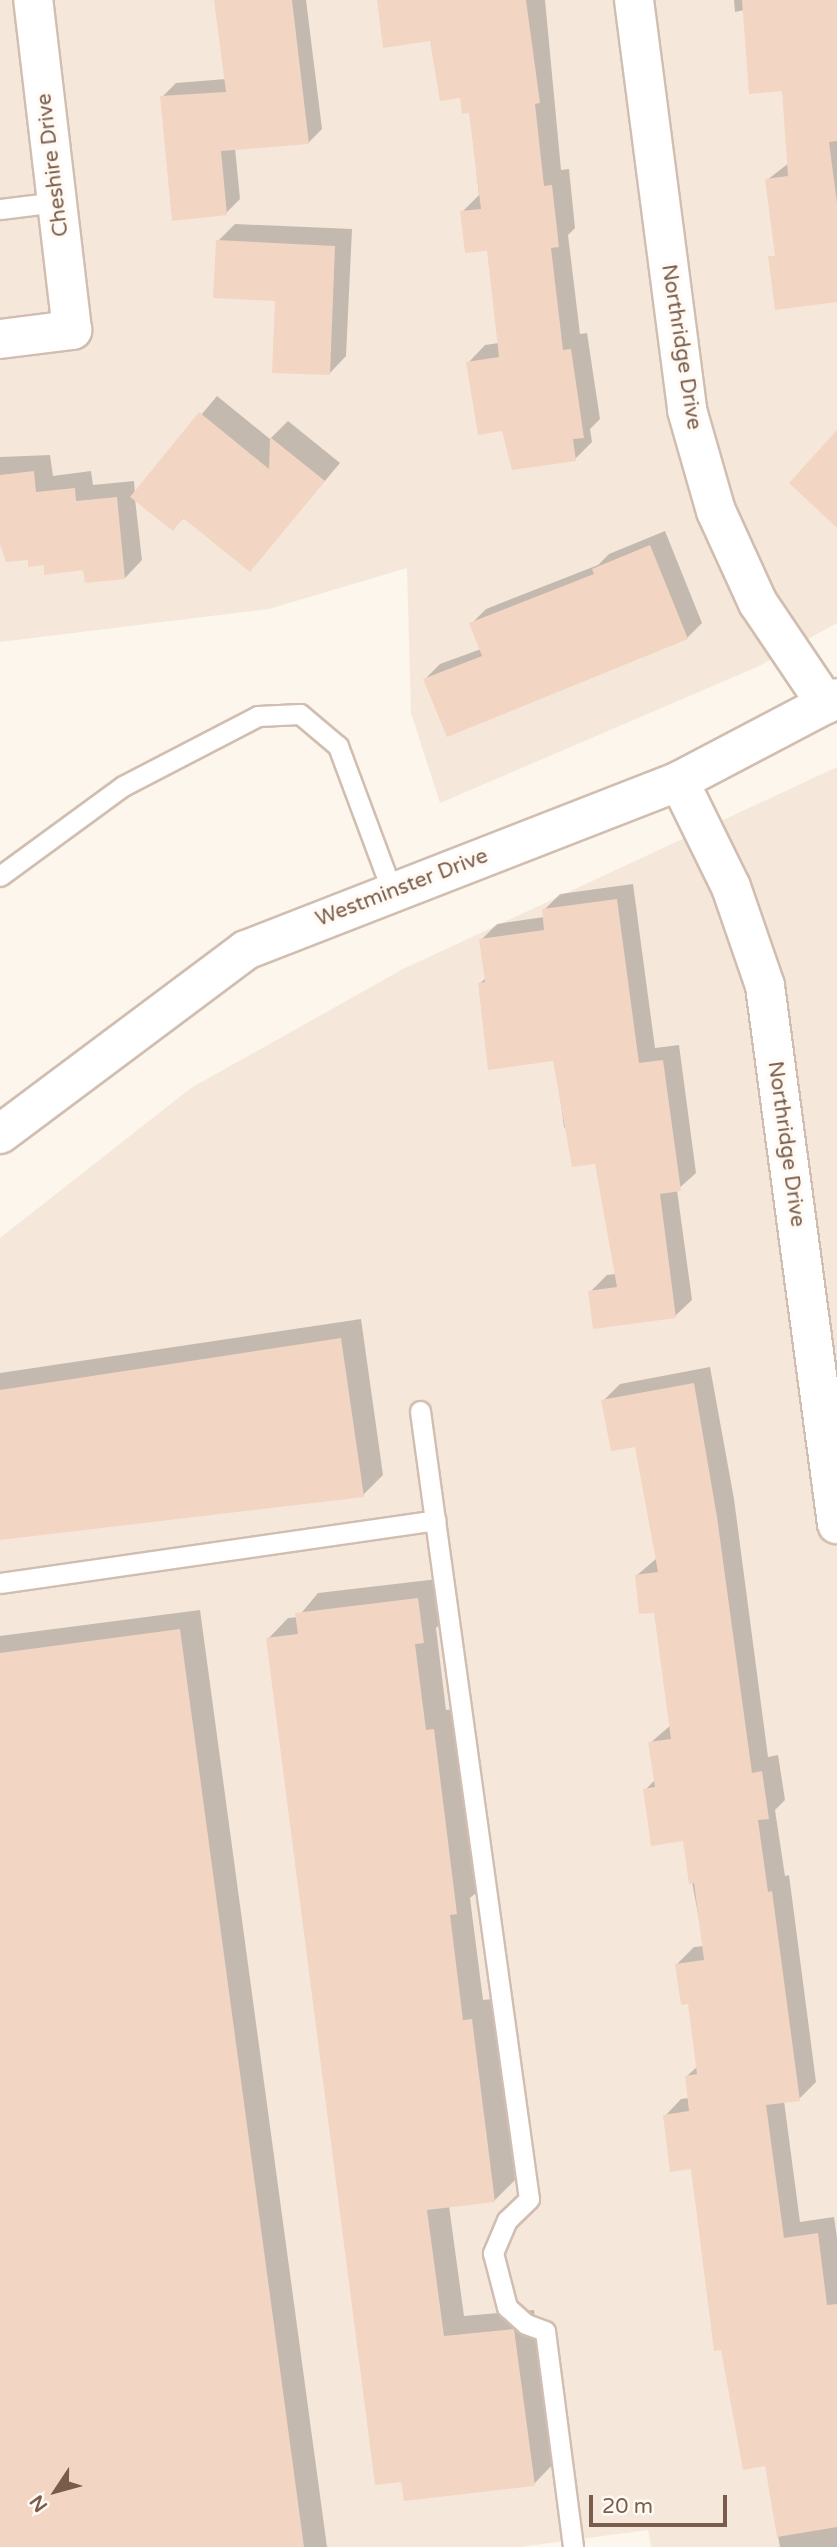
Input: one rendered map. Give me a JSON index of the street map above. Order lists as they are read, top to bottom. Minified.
{"streets":{"street":["Cheshire Drive","Northridge Drive","Westminster Drive"]},"crossings":[["Northridge Drive","Westminster Drive"]],"scale_bar":"20 m","north":"bottom left"}
